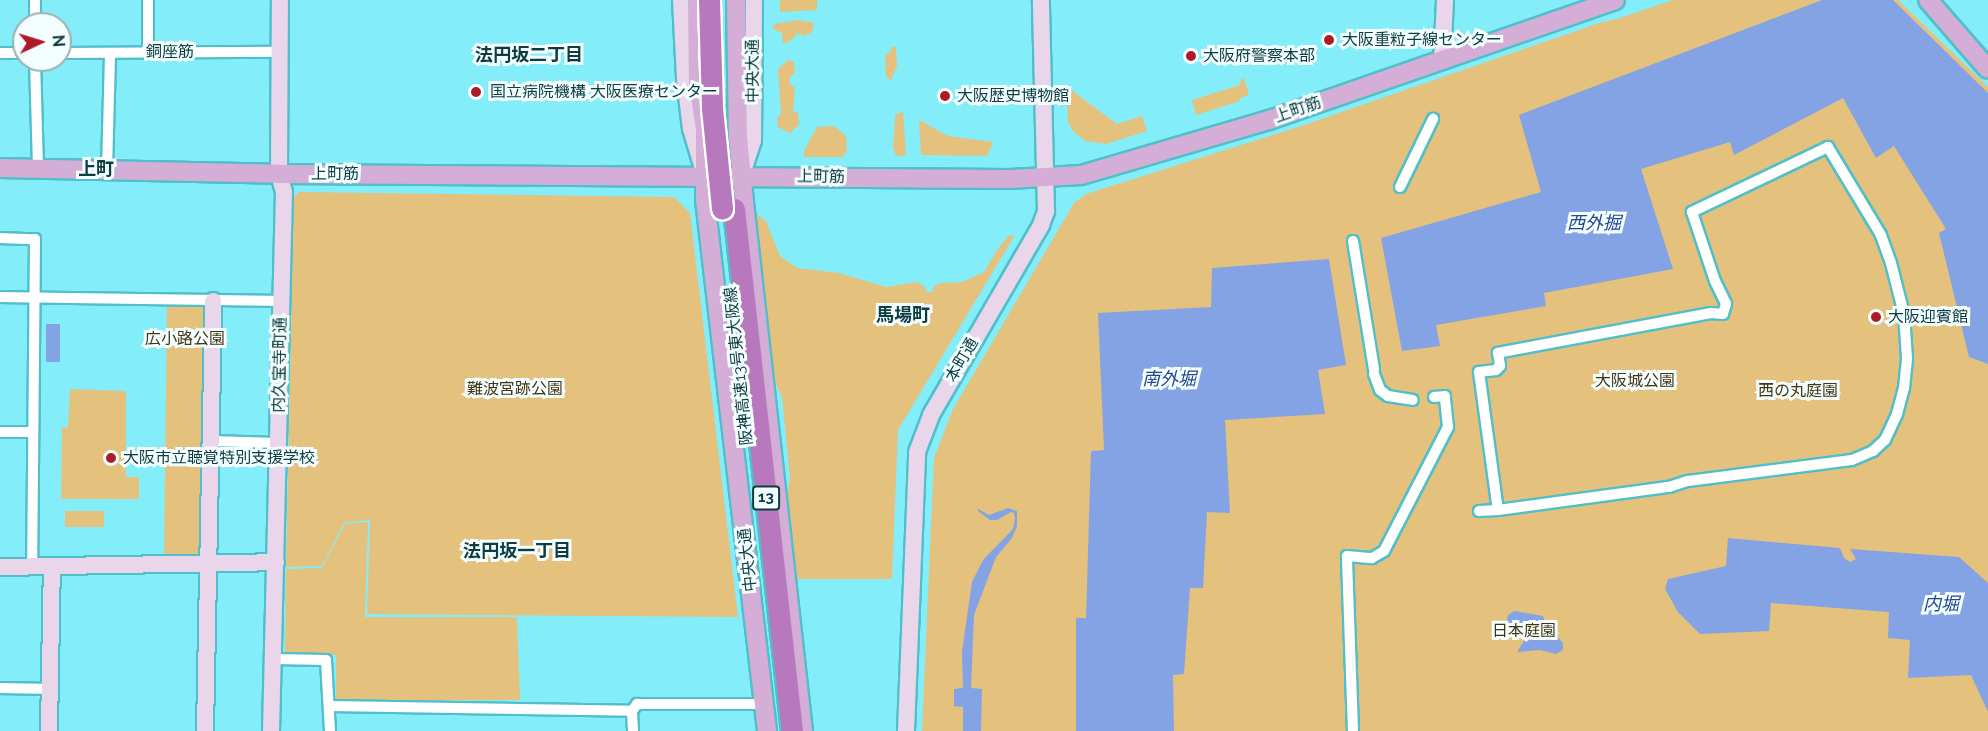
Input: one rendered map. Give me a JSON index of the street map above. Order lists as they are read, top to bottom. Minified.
{"streets":{"highway":["阪神高速13号東大阪線","13"],"main road":["中央大通","上町筋"],"street":["銅座筋","本町通","内久宝寺町通"]},"crossings":[["銅座筋","内久宝寺町通"],["中央大通","上町筋"],["上町筋","本町通"],["上町筋","内久宝寺町通"]],"districts":["法円坂二丁目","上町","馬場町","法円坂一丁目"],"water":["西外掘","南外堀","内堀"],"parks":["広小路公園","大阪城公園","難波宮跡公園","西の丸庭園","日本庭園"],"places":["大阪重粒子線センター","大阪府警察本部","国立病院機構 大阪医療センター","大阪歴史博物館","大阪迎賓館","大阪市立聴覚特別支援学校"],"north":"right"}
